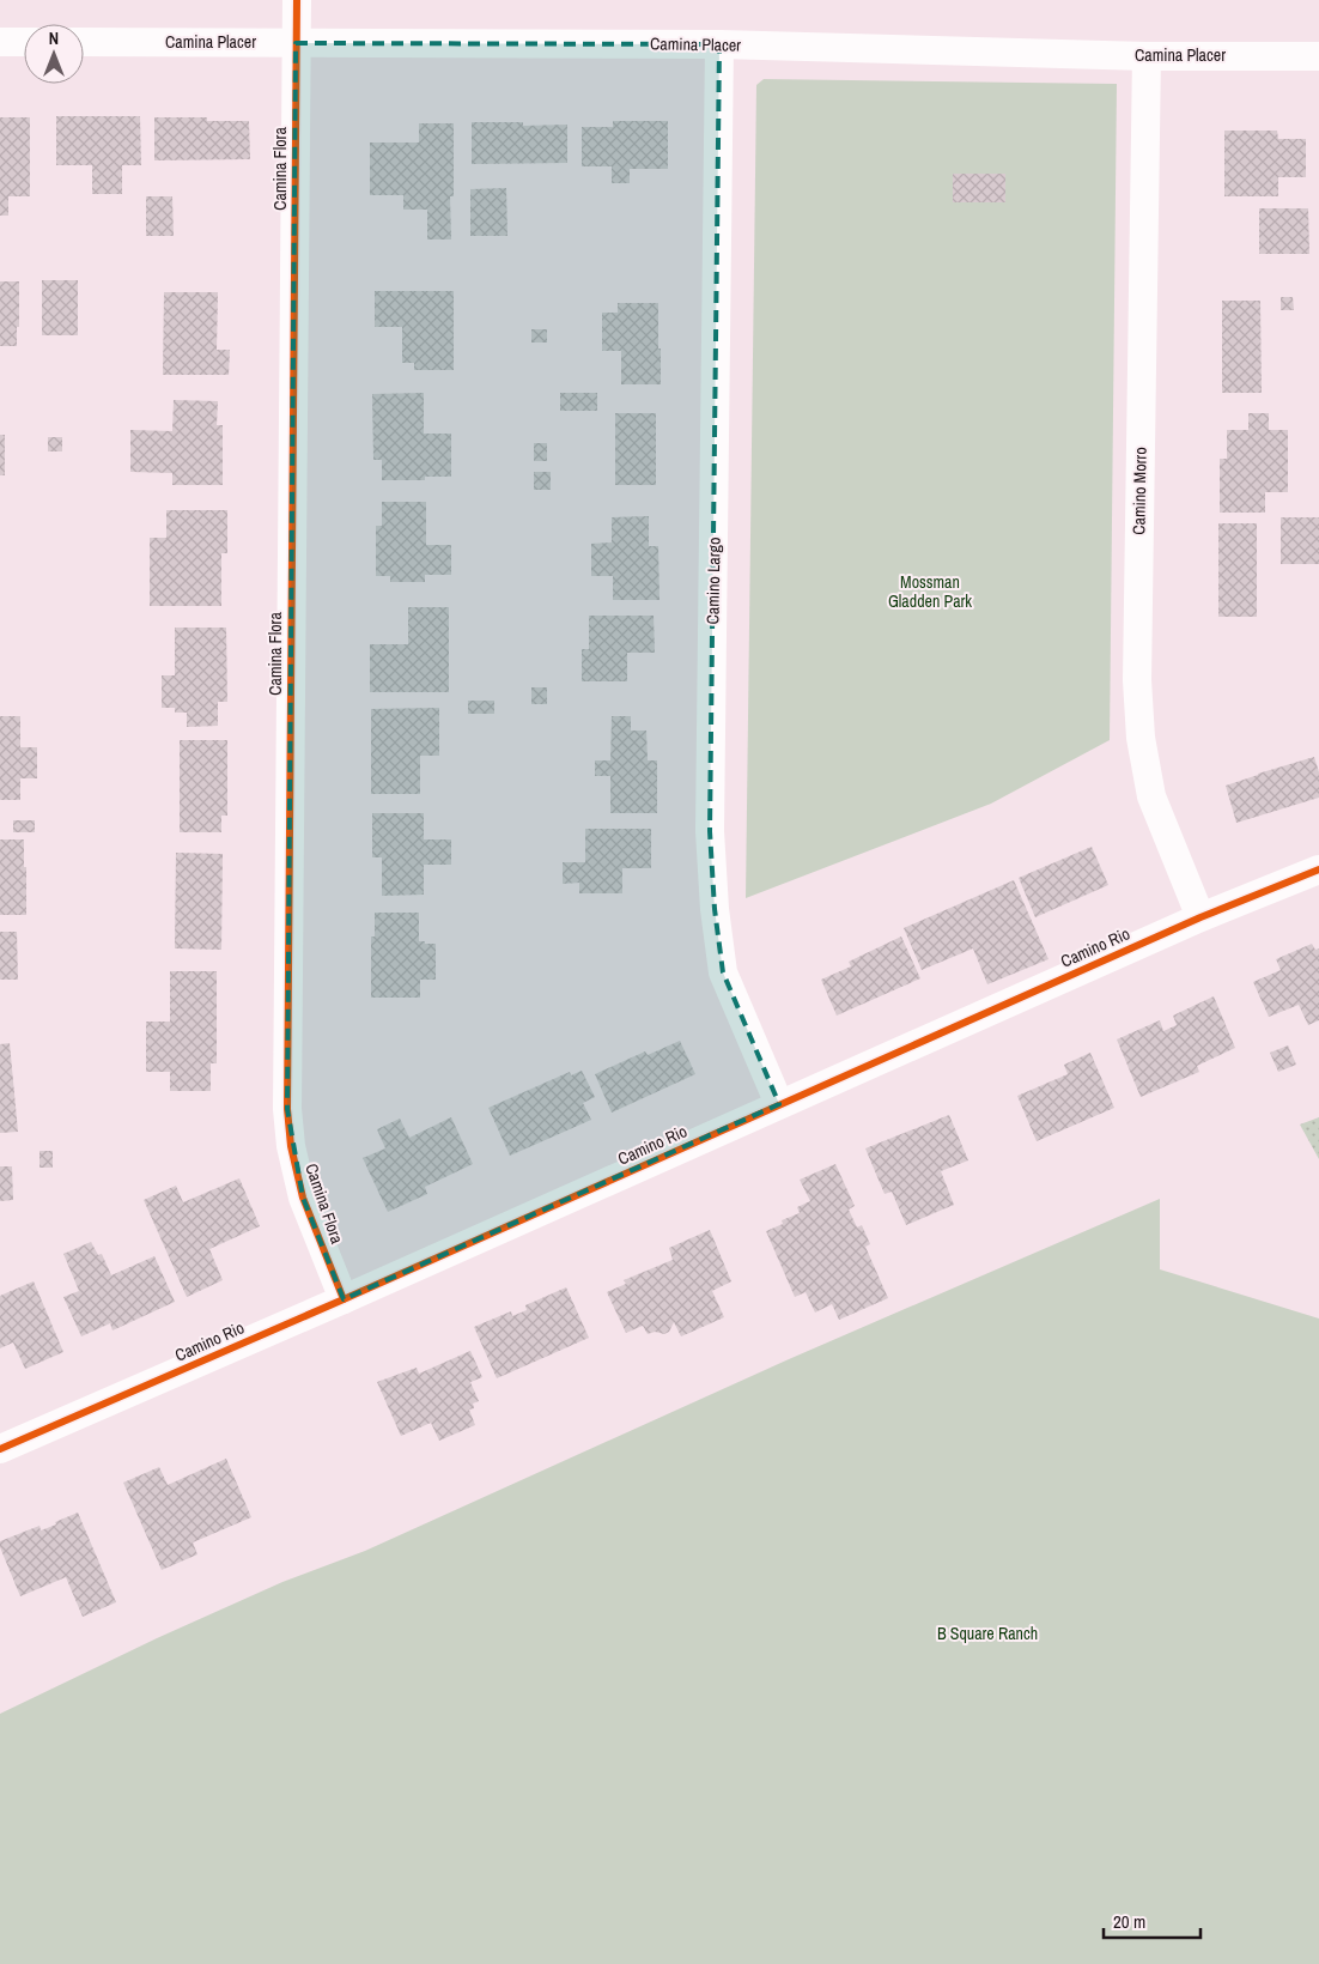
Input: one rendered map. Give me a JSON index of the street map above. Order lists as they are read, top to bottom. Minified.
{"streets":{"street":["Camina Placer","Camina Flora","Camino Morro","Camino Largo","Camino Rio"]},"crossings":[["Camina Placer","Camina Flora"],["Camina Placer","Camino Morro"],["Camina Placer","Camino Largo"],["Camina Flora","Camino Rio"],["Camino Morro","Camino Rio"],["Camino Largo","Camino Rio"]],"parks":["Mossman Gladden Park","B Square Ranch"],"scale_bar":"20 m","north":"top"}
